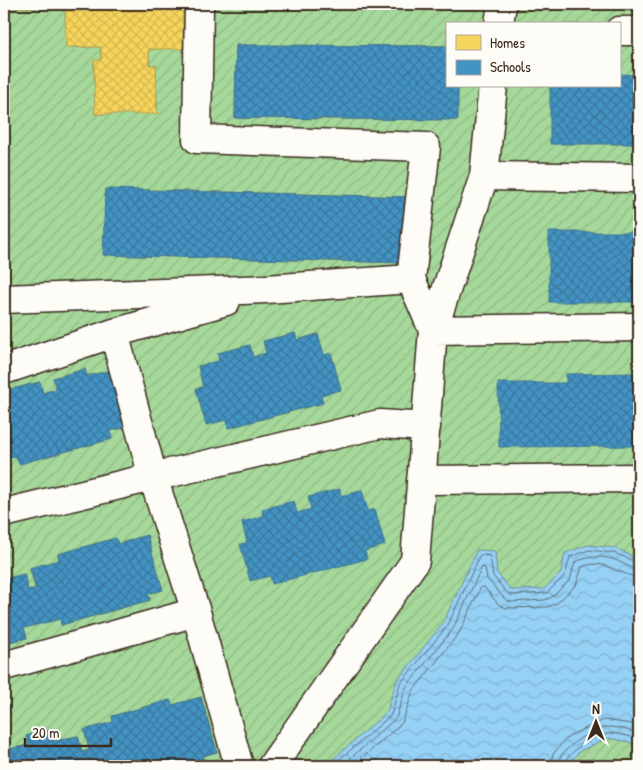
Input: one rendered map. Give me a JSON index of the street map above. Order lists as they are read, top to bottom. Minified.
{"legend":["Homes","Schools"],"scale_bar":"20 m","north":"top"}
